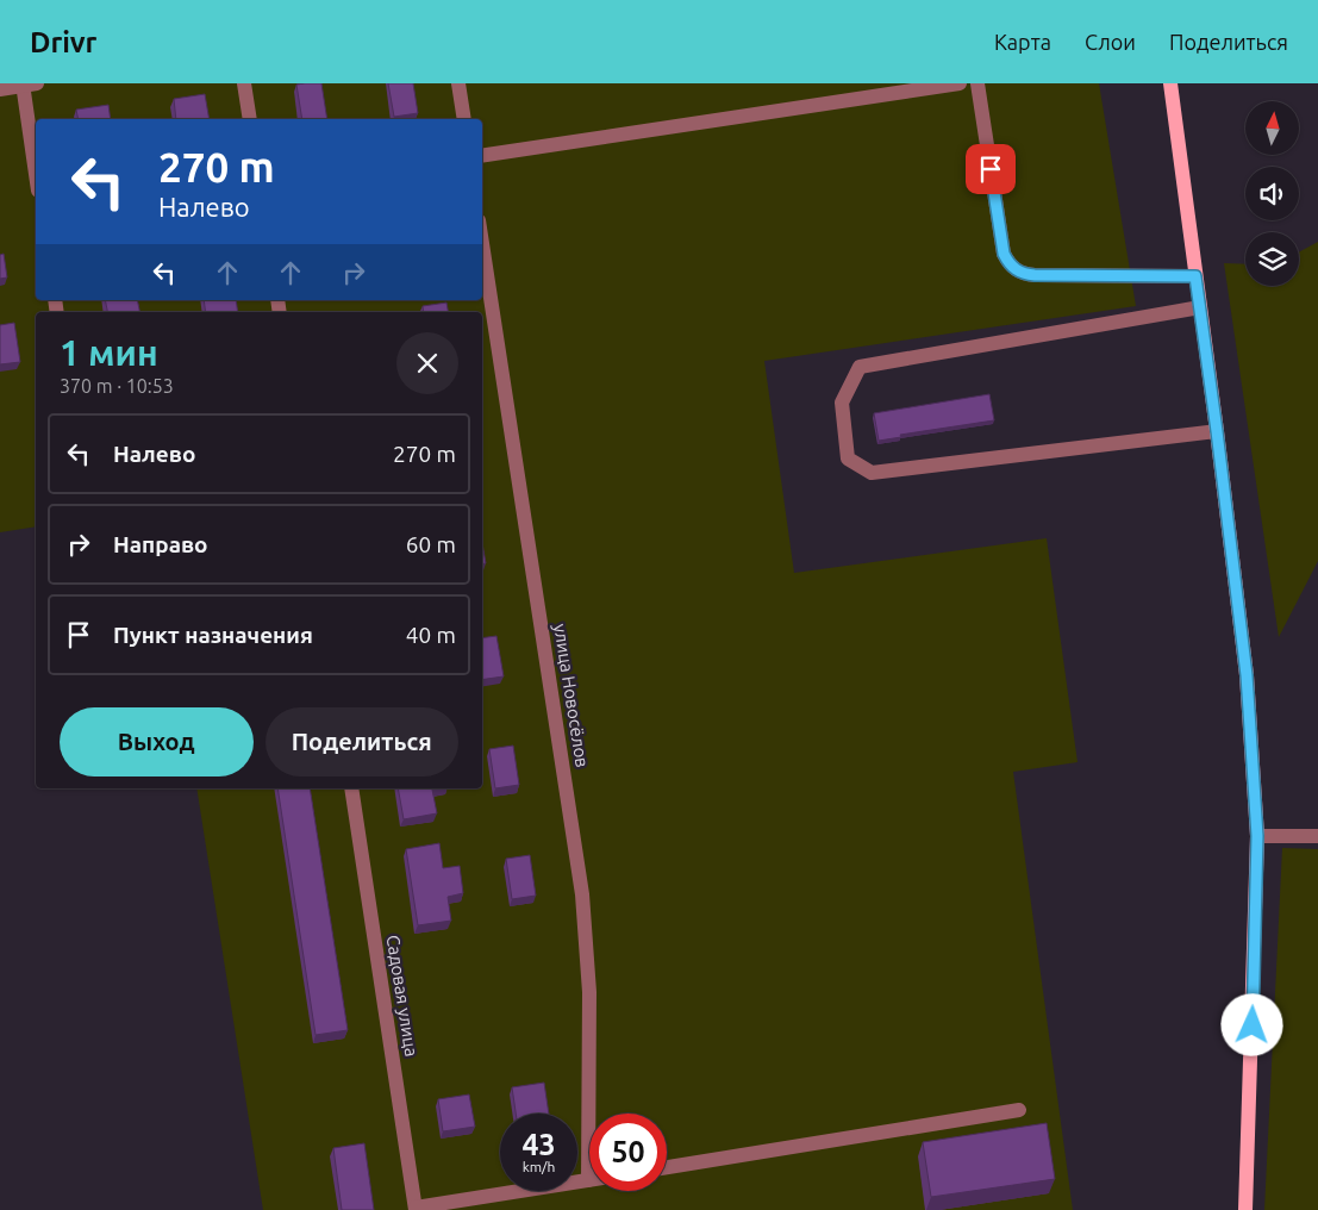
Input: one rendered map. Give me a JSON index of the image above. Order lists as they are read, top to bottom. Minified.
{"streets":{"street":["улица Новосёлов","Садовая улица"]},"north":"top","page":{"header":"Drivr","nav":["Карта","Слои","Поделиться"],"turn":["270 m","Налево"],"heading":["1 мин","370 m · 10:53"],"list":[{"name":"Налево","value":"270 m"},{"name":"Направо","value":"60 m"},{"name":"Пункт назначения","value":"40 m"}],"buttons":["Выход","Поделиться"],"speed":"43 km/h","limit":"50"}}
